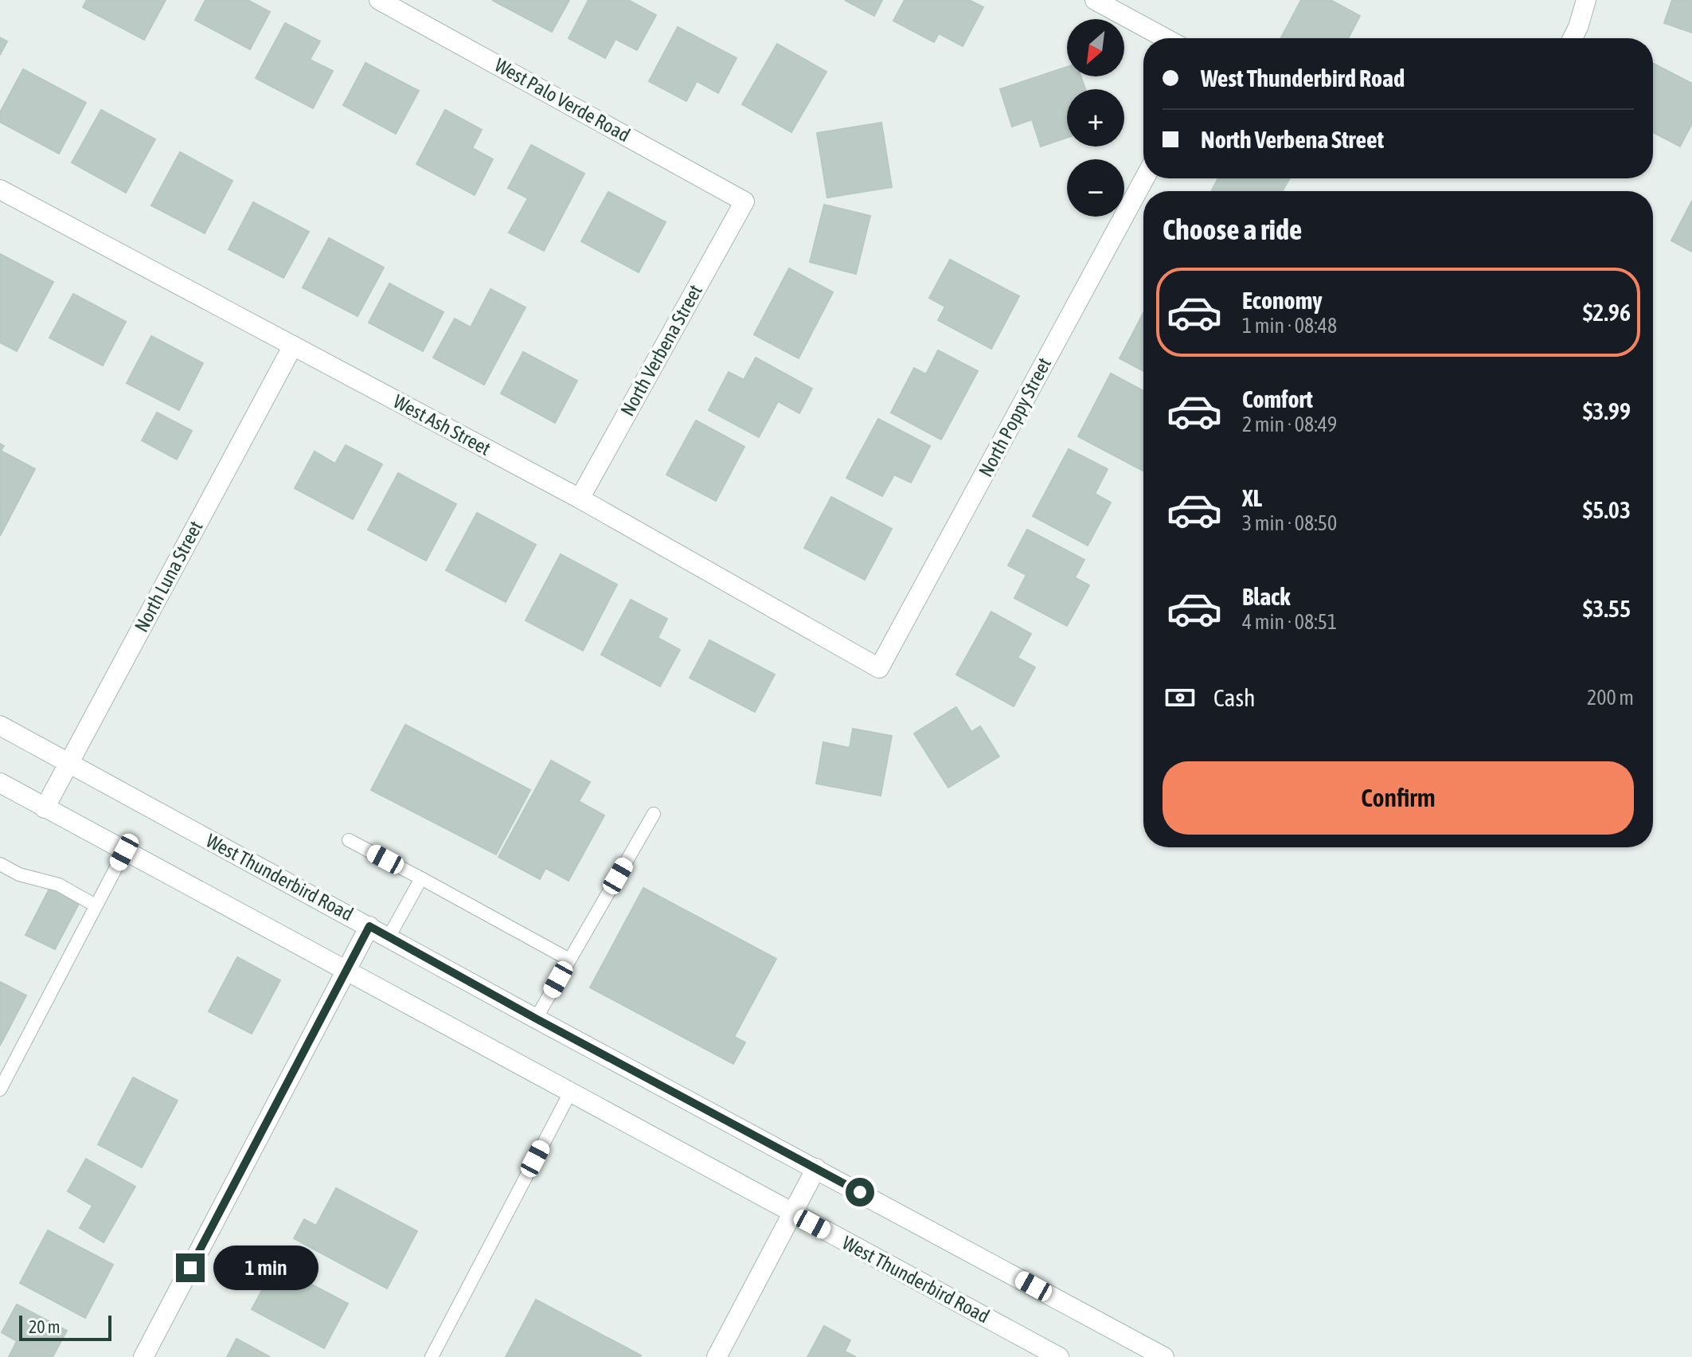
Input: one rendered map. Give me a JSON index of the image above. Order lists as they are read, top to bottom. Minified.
{"streets":{"street":["West Palo Verde Road","North Verbena Street","North Poppy Street","West Ash Street","North Luna Street","West Thunderbird Road"]},"crossings":[["West Palo Verde Road","North Verbena Street"],["North Verbena Street","West Ash Street"],["North Poppy Street","West Ash Street"],["West Ash Street","North Luna Street"],["North Luna Street","West Thunderbird Road"]],"scale_bar":"20 m","north":"bottom left","page":{"map_buttons":["+","−"],"banner":["West Thunderbird Road","North Verbena Street"],"heading":"Choose a ride","list":[{"name":"Economy","note":"1 min · 08:48","value":"$2.96"},{"name":"Comfort","note":"2 min · 08:49","value":"$3.99"},{"name":"XL","note":"3 min · 08:50","value":"$5.03"},{"name":"Black","note":"4 min · 08:51","value":"$3.55"}],"pay":["Cash","200 m"],"buttons":"Confirm","bubble":"1 min","scale":"20 m"}}
